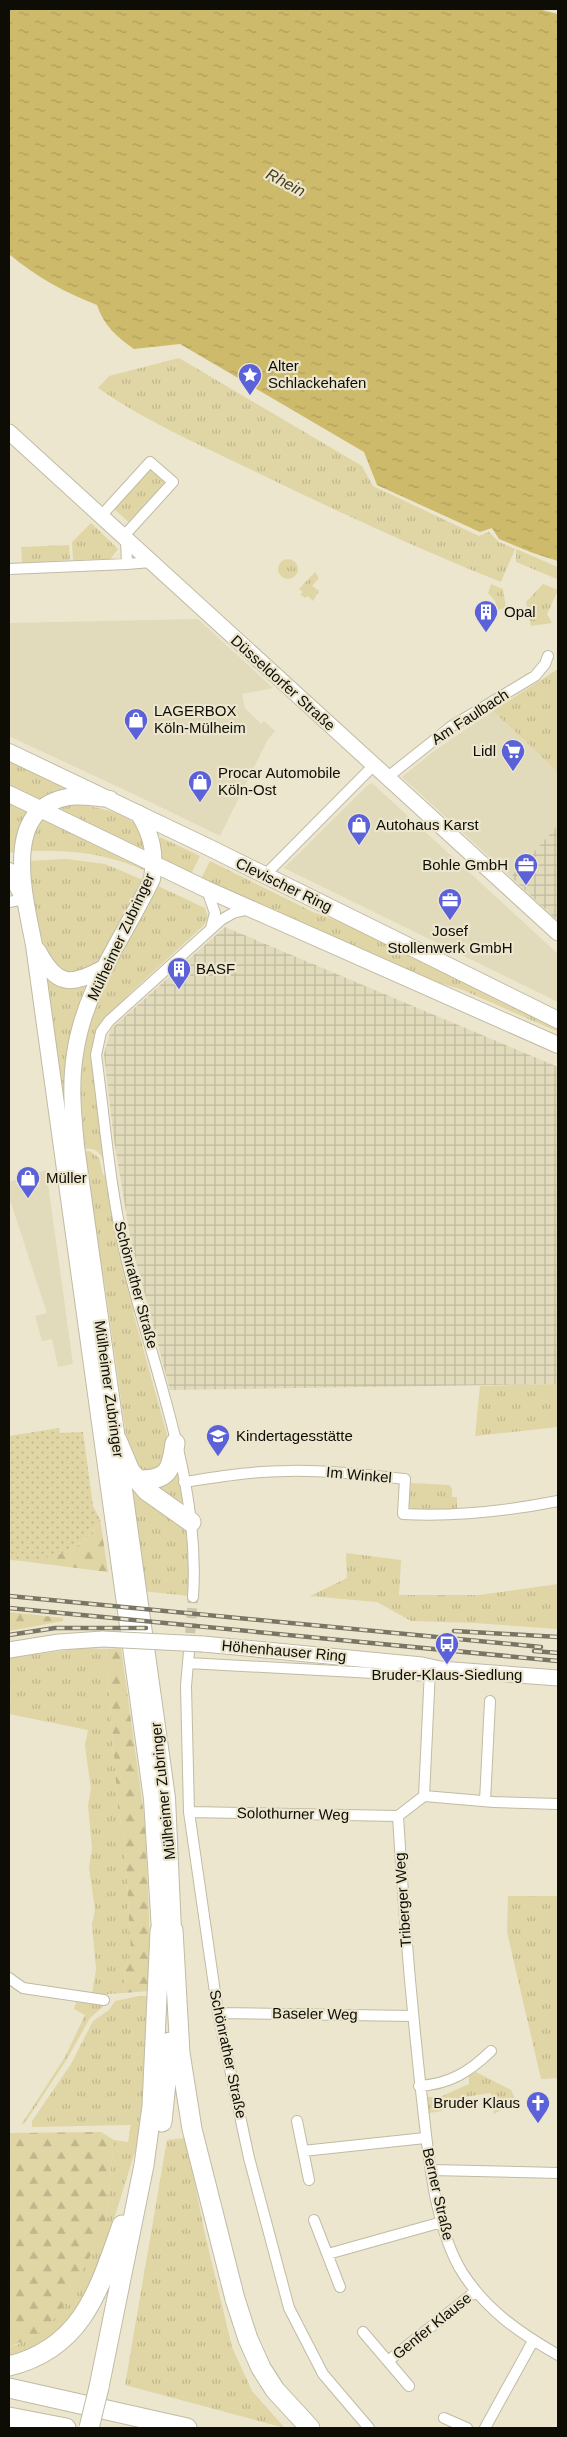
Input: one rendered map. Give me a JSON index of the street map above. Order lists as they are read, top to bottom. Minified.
{"streets":{"main road":["Clevischer Ring","Mülheimer Zubringer"],"street":["Düsseldorfer Straße","Am Faulbach","Schönrather Straße","Im Winkel","Höhenhauser Ring","Solothurner Weg","Triberger Weg","Baseler Weg","Berner Straße","Genfer Klause"]},"crossings":[["Düsseldorfer Straße","Am Faulbach"],["Schönrather Straße","Im Winkel"],["Schönrather Straße","Höhenhauser Ring"],["Schönrather Straße","Solothurner Weg"],["Schönrather Straße","Baseler Weg"],["Solothurner Weg","Triberger Weg"],["Triberger Weg","Baseler Weg"],["Triberger Weg","Berner Straße"],["Baseler Weg","Berner Straße"],["Berner Straße","Genfer Klause"]],"water":["Rhein"],"places":{"place":["Alter Schlackehafen"],"building":["Opal","BASF"],"shop":["LAGERBOX Köln-Mülheim","Procar Automobile Köln-Ost","Autohaus Karst","Müller"],"supermarket":["Lidl"],"office":["Bohle GmbH","Josef Stollenwerk GmbH"],"school or university":["Kindertagesstätte"],"bus stop":["Bruder-Klaus-Siedlung"],"church":["Bruder Klaus"]}}
